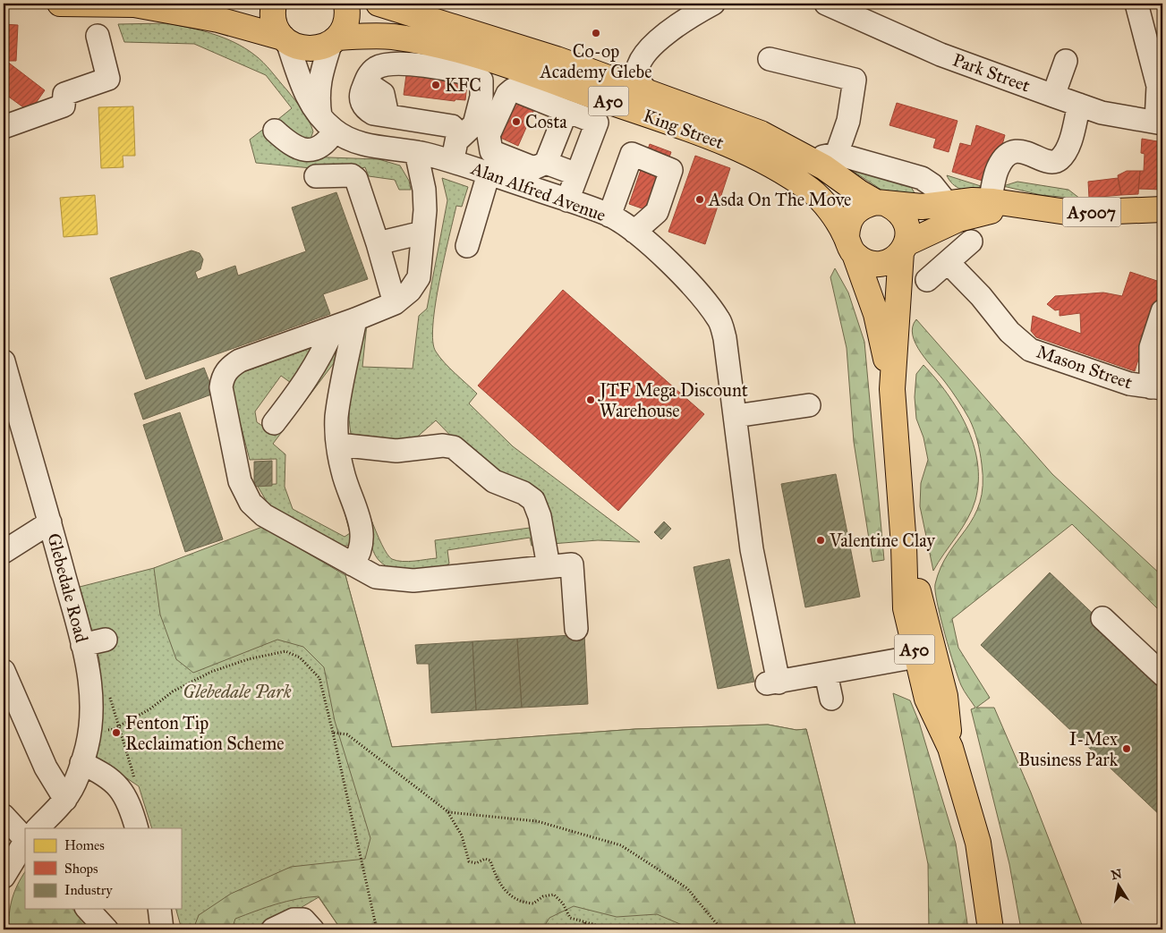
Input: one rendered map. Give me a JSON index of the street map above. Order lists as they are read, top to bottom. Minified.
{"streets":{"main road":["A50","King Street","A5007"],"street":["Park Street","Alan Alfred Avenue","Mason Street","Glebedale Road"]},"crossings":[["A50","King Street"]],"parks":["Glebedale Park"],"places":["Co-op Academy Glebe","KFC","Costa","Asda On The Move","JTF Mega Discount Warehouse","Valentine Clay","Fenton Tip Reclaimation Scheme","I-Mex Business Park"],"legend":["Homes","Shops","Industry"],"north":"top"}
